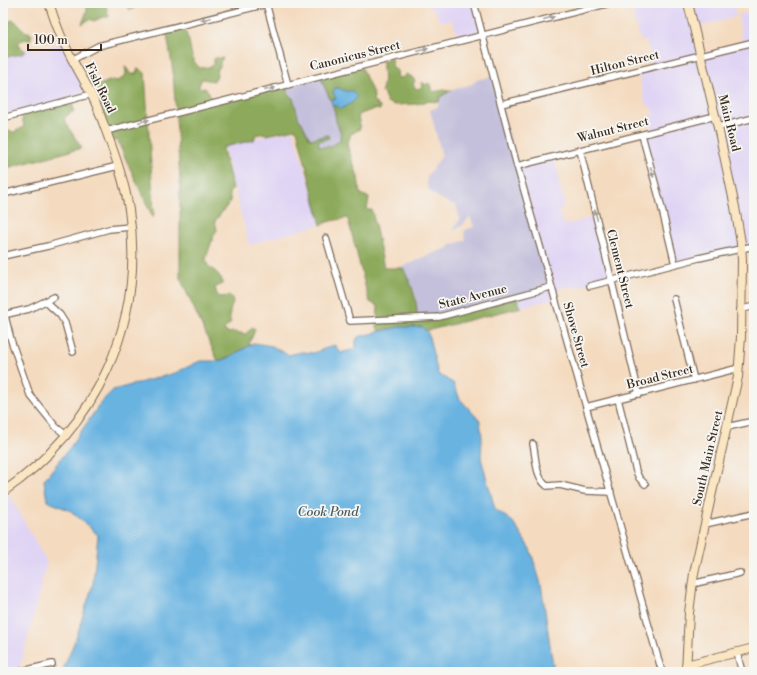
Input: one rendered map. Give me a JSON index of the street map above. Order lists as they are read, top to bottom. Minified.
{"streets":{"main road":["Fish Road","Main Road","South Main Street"],"street":["Canonicus Street","Hilton Street","Walnut Street","Clement Street","State Avenue","Shove Street","Broad Street"]},"crossings":[["Canonicus Street","Fish Road"],["Canonicus Street","Shove Street"],["Hilton Street","Main Road"],["Hilton Street","Shove Street"],["Main Road","Walnut Street"],["Main Road","South Main Street"],["Walnut Street","Clement Street"],["Walnut Street","Shove Street"],["Clement Street","Broad Street"],["State Avenue","Shove Street"],["Shove Street","Broad Street"],["Broad Street","South Main Street"]],"one_way":["Canonicus Street","Clement Street"],"water":["Cook Pond"],"scale_bar":"100 m"}
